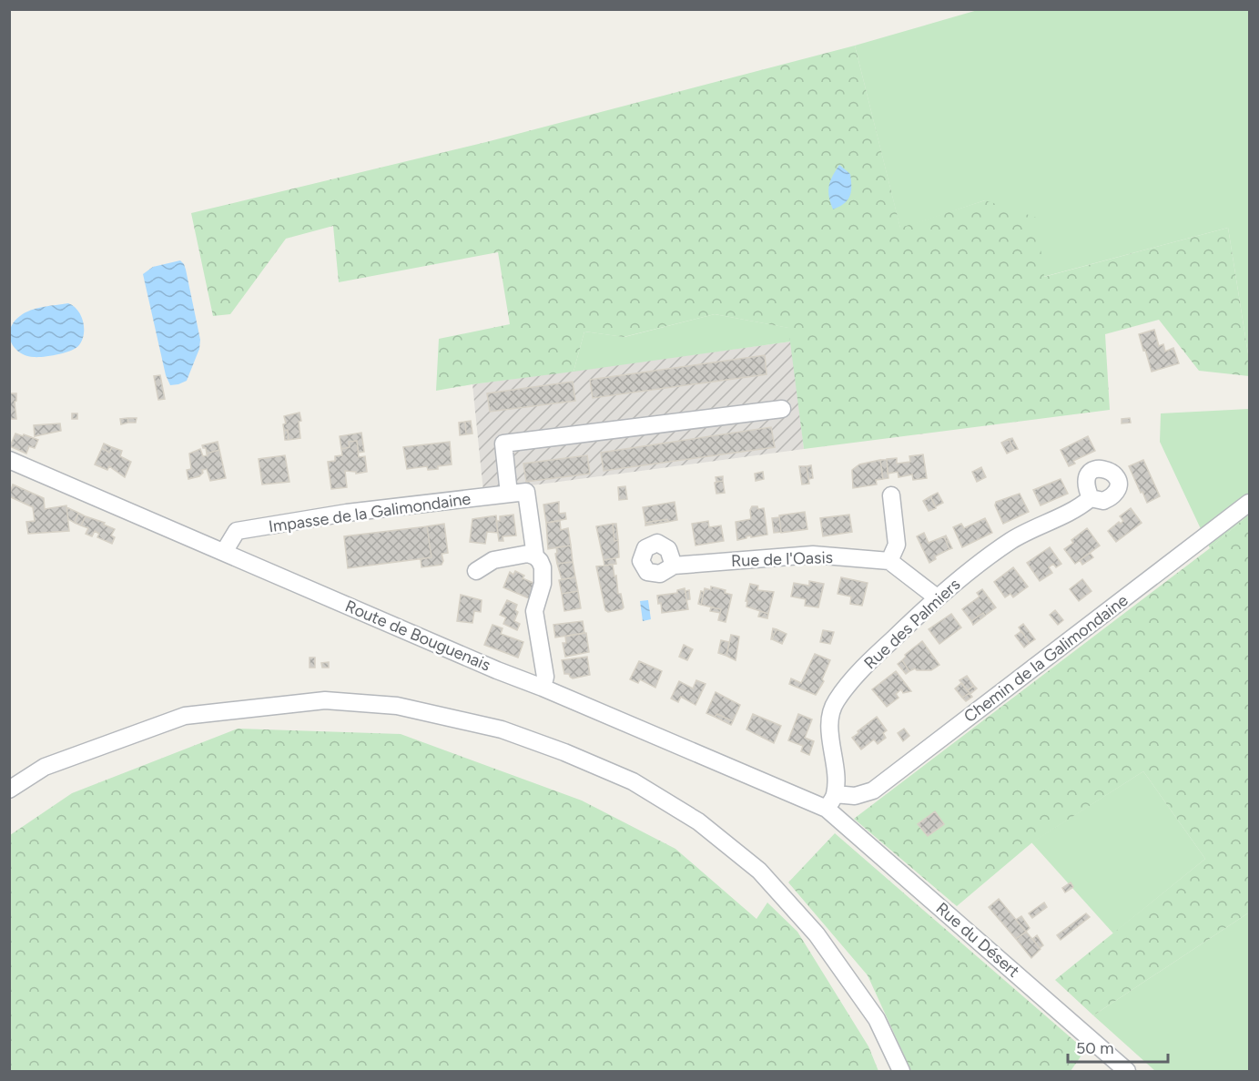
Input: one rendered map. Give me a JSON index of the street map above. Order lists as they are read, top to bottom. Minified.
{"streets":{"street":["Impasse de la Galimondaine","Rue de l'Oasis","Rue des Palmiers","Route de Bouguenais","Chemin de la Galimondaine","Rue du Désert"]},"crossings":[["Impasse de la Galimondaine","Route de Bouguenais"],["Rue des Palmiers","Route de Bouguenais"],["Rue des Palmiers","Chemin de la Galimondaine"],["Rue des Palmiers","Rue du Désert"],["Route de Bouguenais","Chemin de la Galimondaine"],["Route de Bouguenais","Rue du Désert"],["Chemin de la Galimondaine","Rue du Désert"]],"scale_bar":"50 m"}
